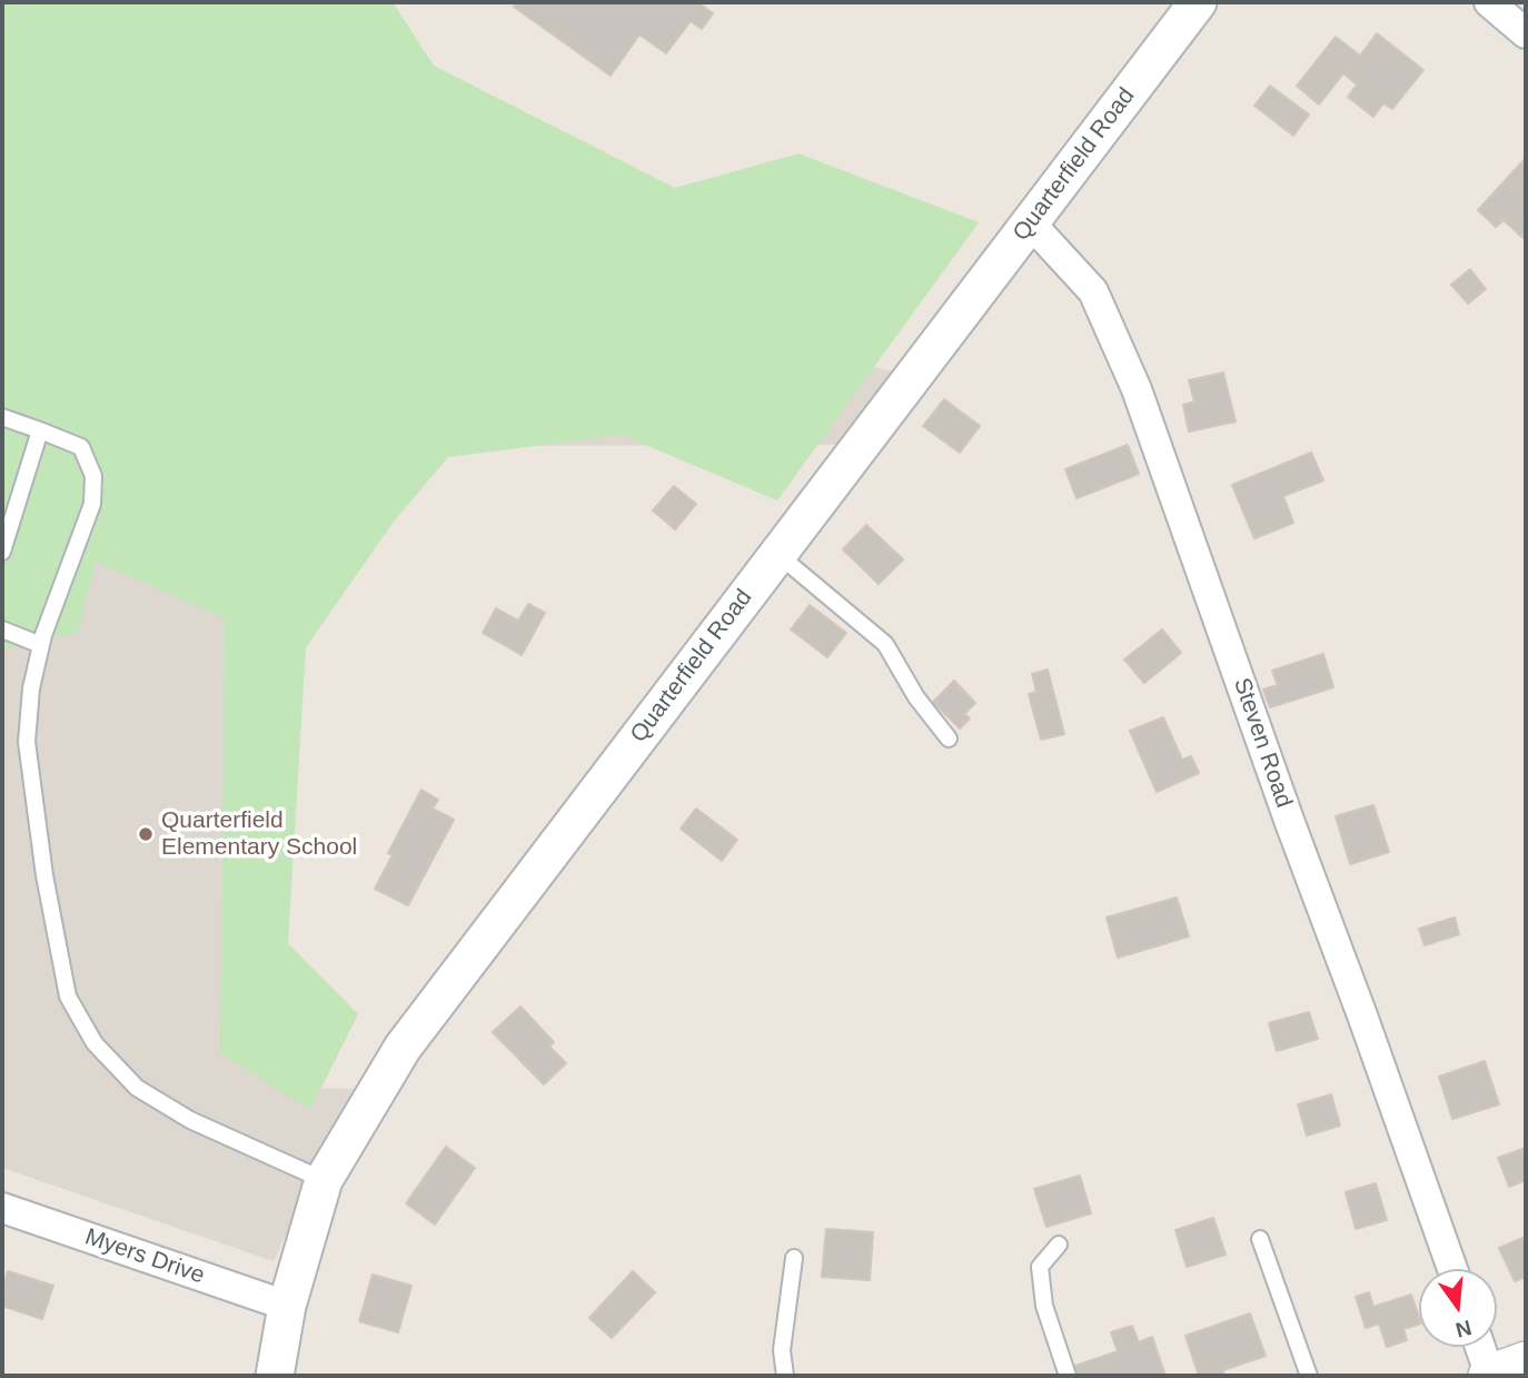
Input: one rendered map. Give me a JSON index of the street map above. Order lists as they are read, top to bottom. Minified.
{"streets":{"street":["Quarterfield Road","Steven Road","Myers Drive"]},"crossings":[["Quarterfield Road","Steven Road"],["Quarterfield Road","Myers Drive"]],"places":["Quarterfield Elementary School"],"north":"bottom"}
